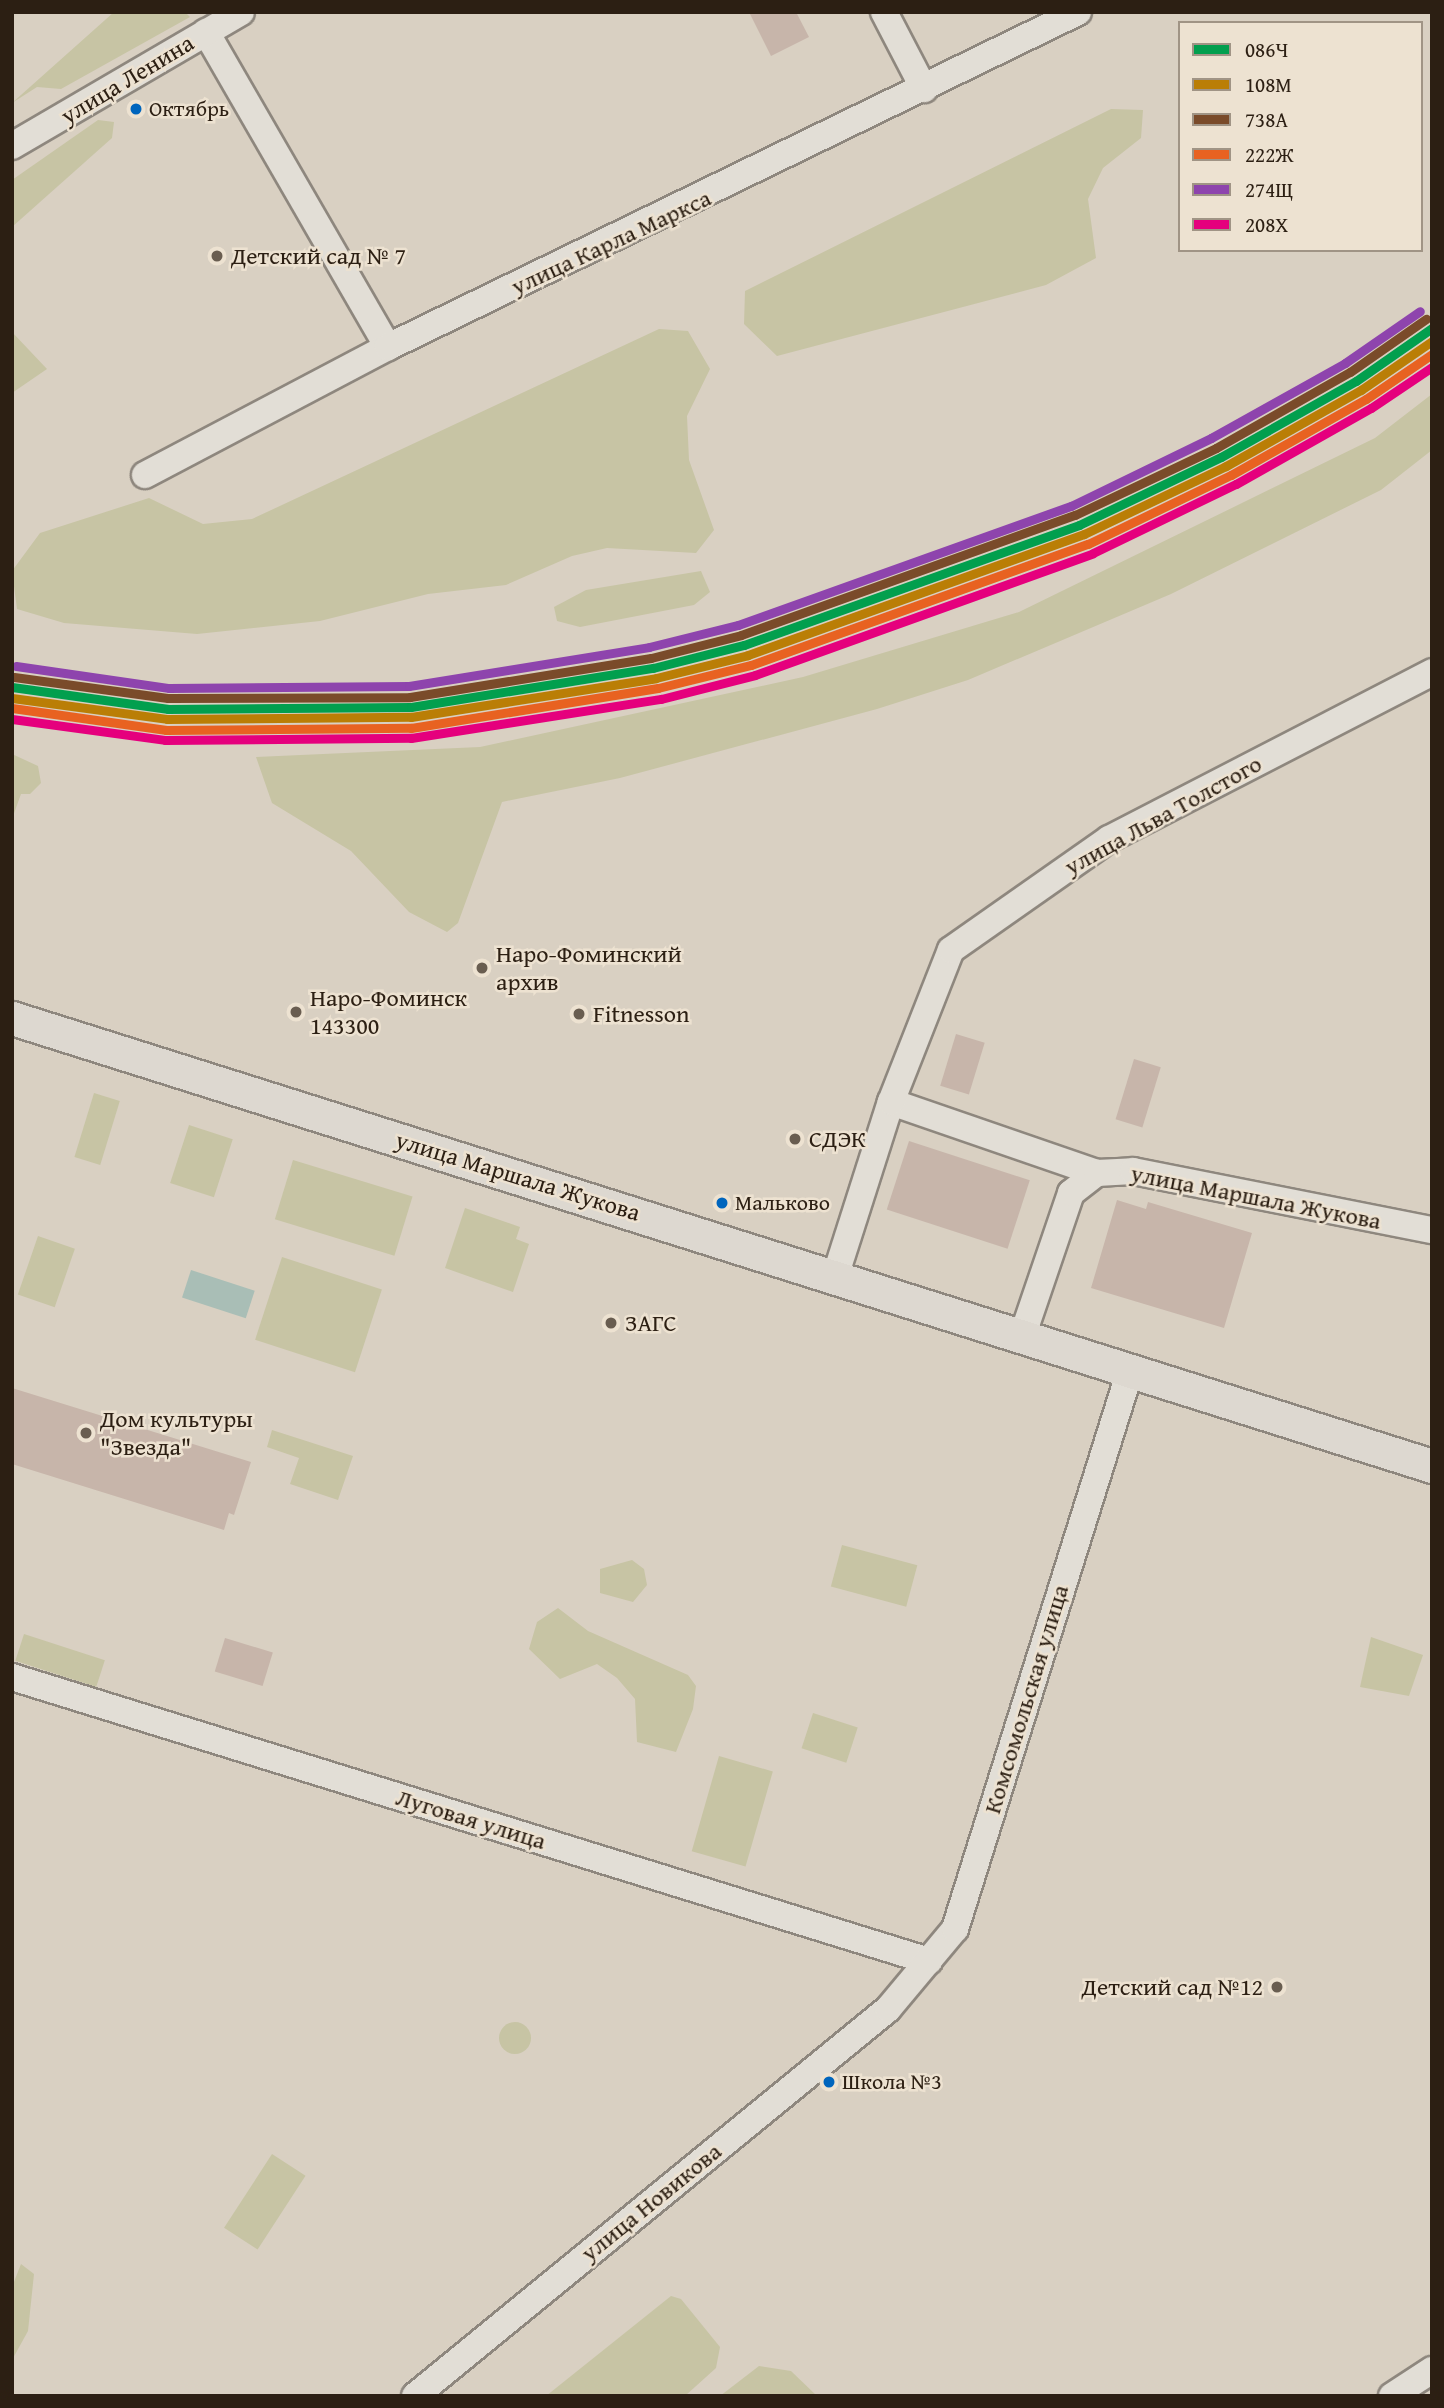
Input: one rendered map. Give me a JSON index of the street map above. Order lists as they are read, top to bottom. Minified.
{"streets":{"main road":["улица Маршала Жукова"],"street":["улица Ленина","улица Карла Маркса","улица Льва Толстого","Комсомольская улица","Луговая улица","улица Новикова"]},"crossings":[["улица Льва Толстого","улица Маршала Жукова"],["улица Маршала Жукова","Комсомольская улица"],["Комсомольская улица","Луговая улица"],["Комсомольская улица","улица Новикова"]],"places":["Октябрь","Детский сад № 7","Наро-Фоминский архив","Наро-Фоминск 143300","Fitnesson","СДЭК","Мальково","ЗАГС","Дом культуры \"Звезда\"","Детский сад №12","Школа №3"],"lines":["transit line 274Щ","transit line 738А","transit line 086Ч","transit line 108М","transit line 222Ж","transit line 208Х"],"legend":["086Ч","108М","738А","222Ж","274Щ","208Х"]}
